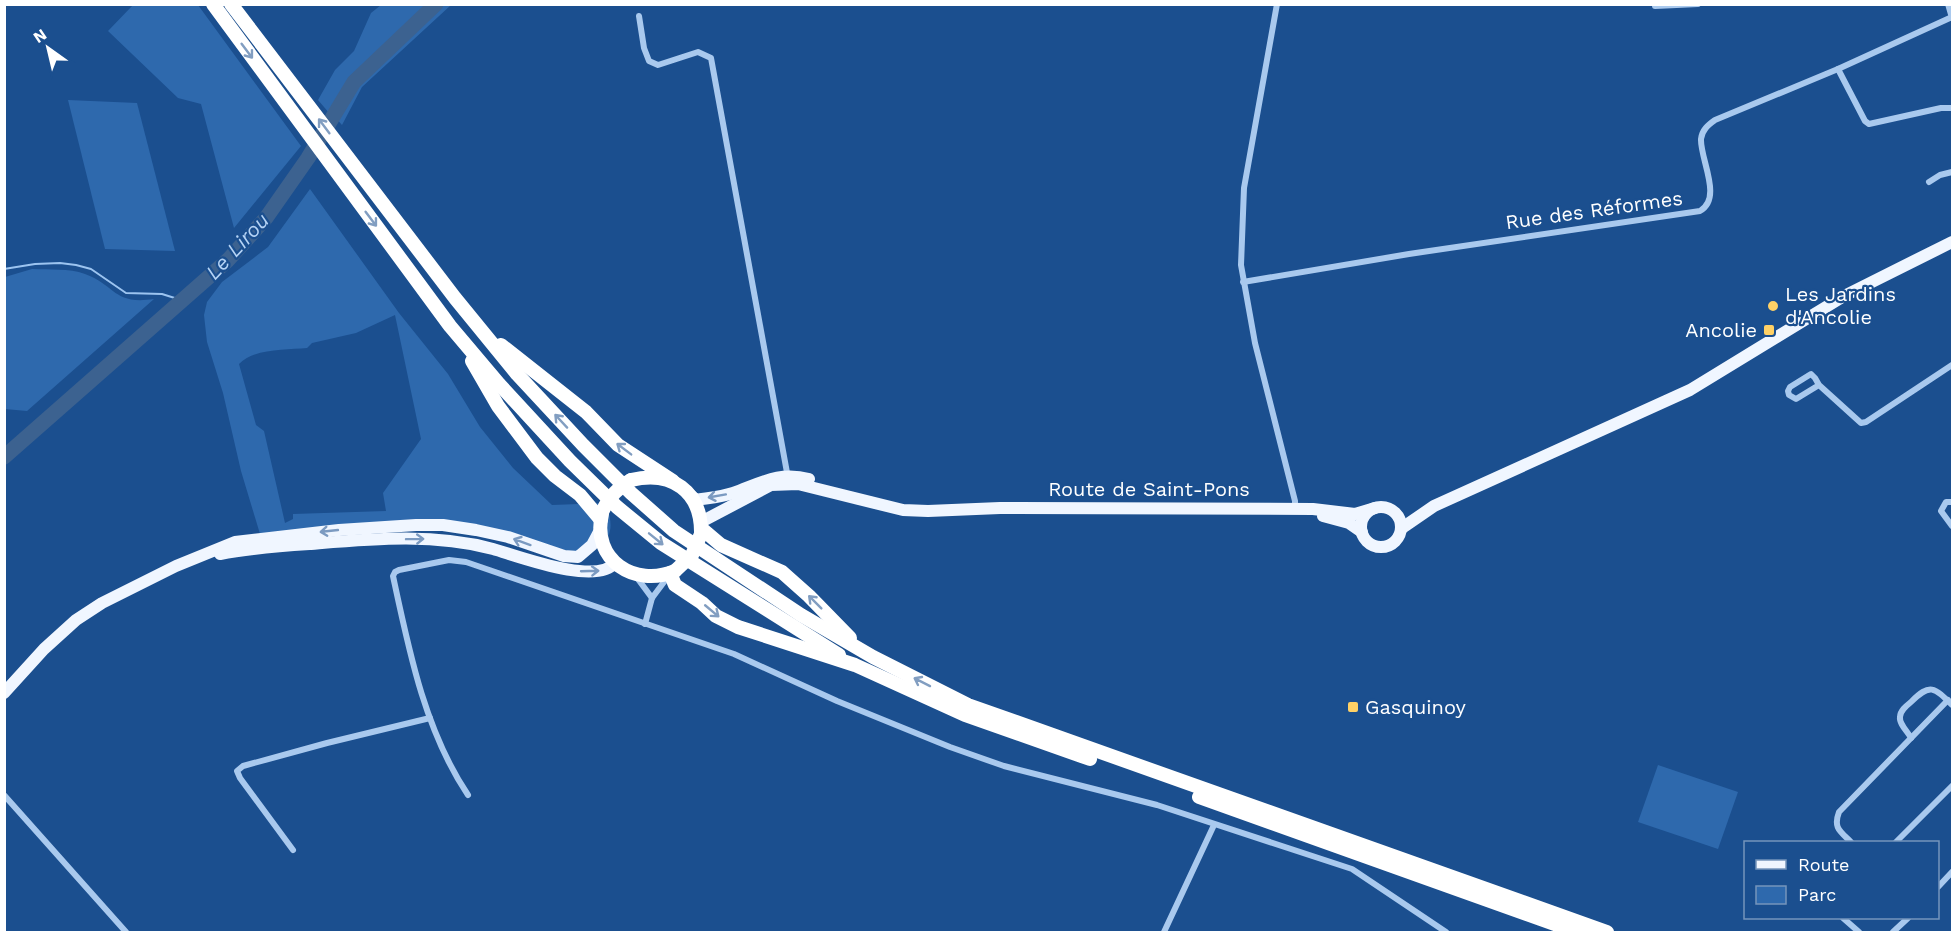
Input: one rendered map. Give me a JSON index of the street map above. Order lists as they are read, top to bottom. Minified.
{"streets":{"main road":["Route de Saint-Pons"],"street":["Rue des Réformes"]},"water":["Le Lirou"],"places":{"other":["Les Jardins d'Ancolie"],"transit":["Ancolie","Gasquinoy"]},"legend":["Route","Parc"],"north":"top left"}
